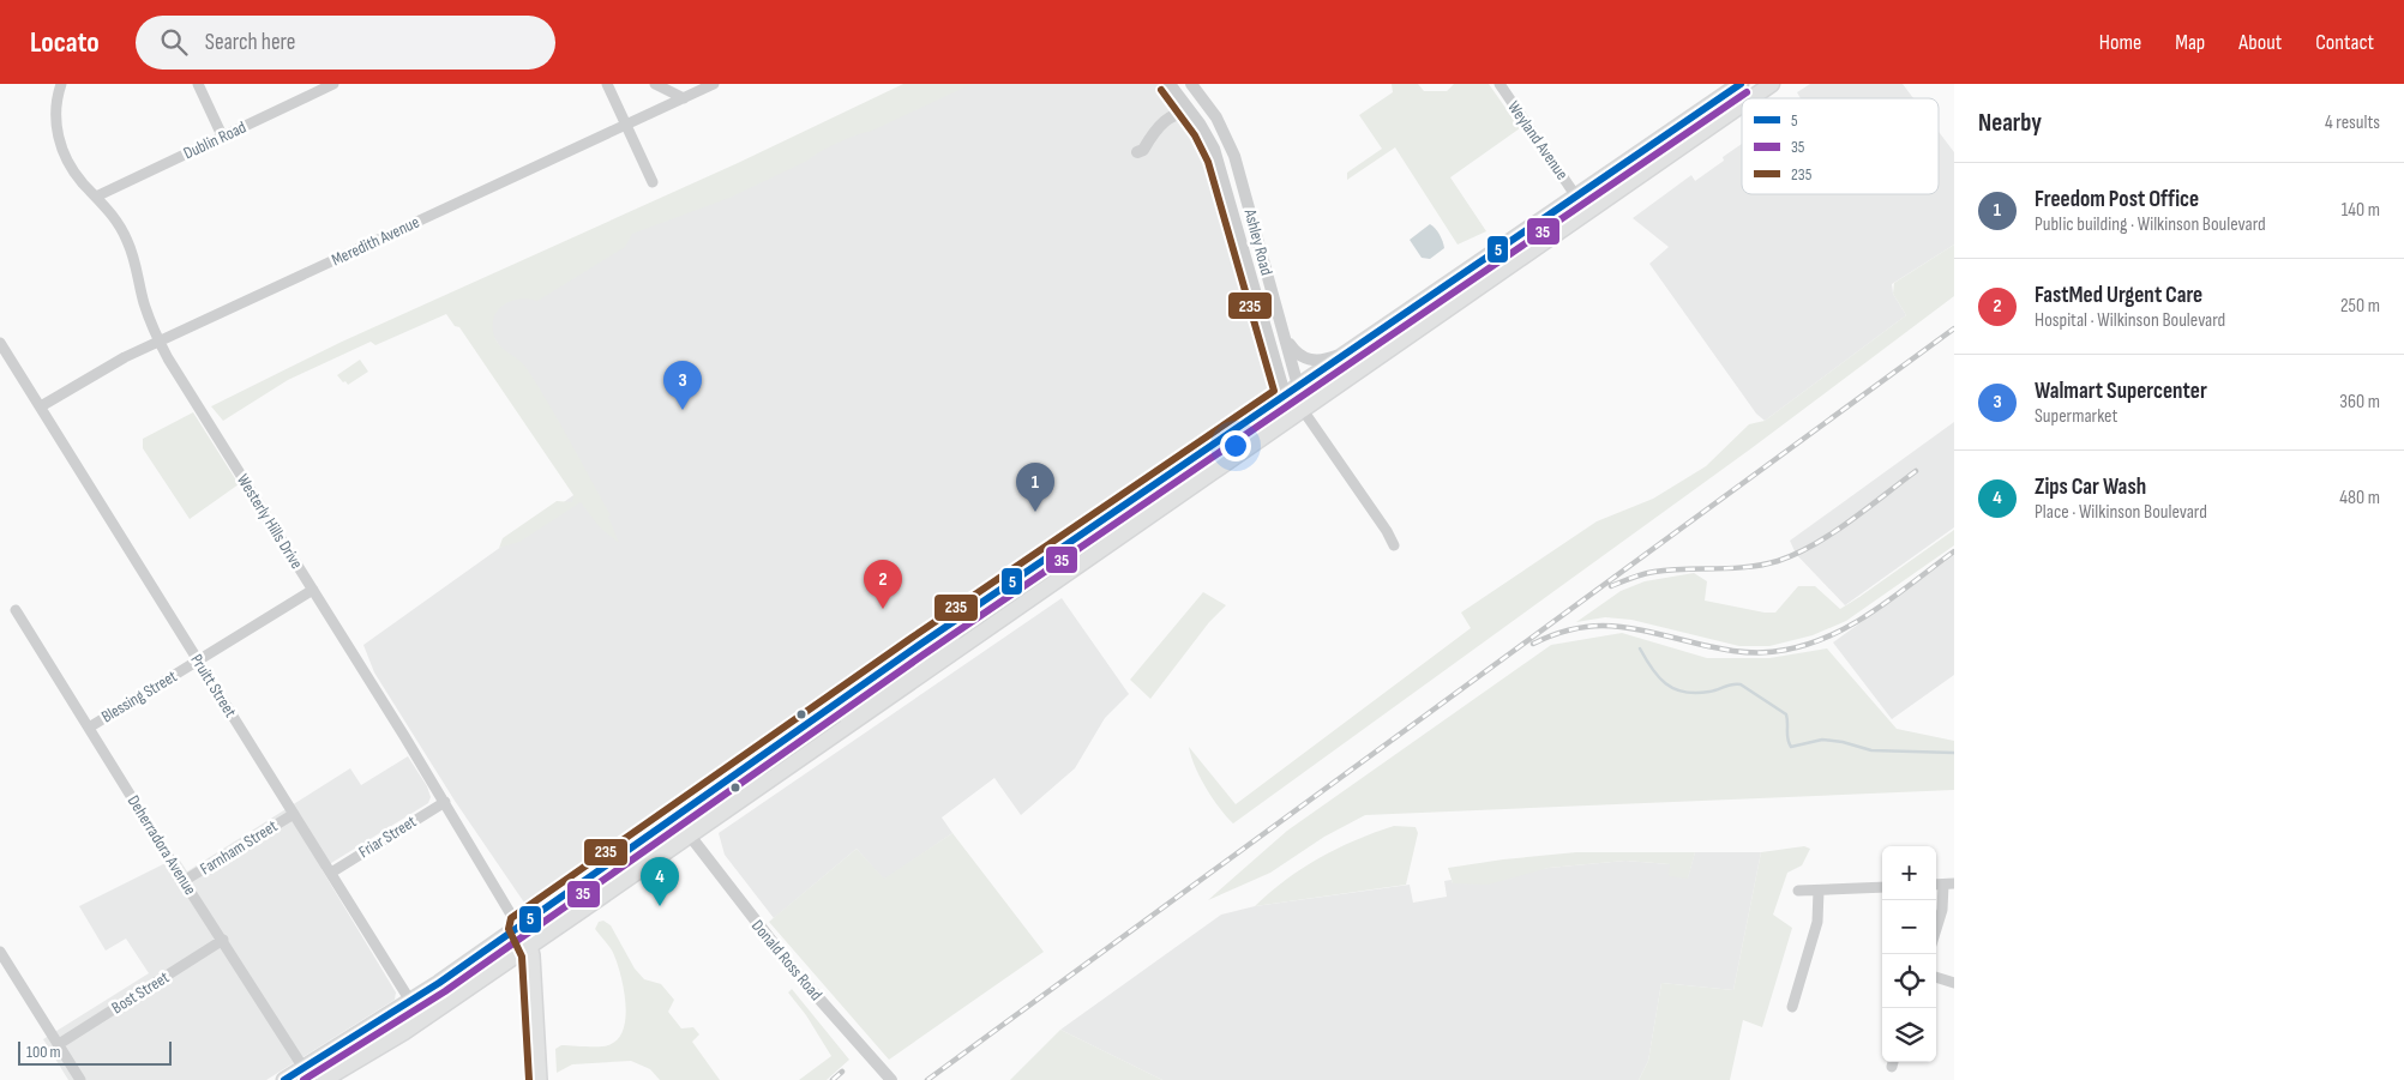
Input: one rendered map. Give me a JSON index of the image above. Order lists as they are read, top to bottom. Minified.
{"streets":{"main road":["Westerly Hills Drive"],"street":["Dublin Road","Weyland Avenue","Meredith Avenue","Ashley Road","Pruitt Street","Blessing Street","Friar Street","Deherradora Avenue","Farnham Street","Donald Ross Road","Bost Street"]},"crossings":[["Dublin Road","Westerly Hills Drive"],["Meredith Avenue","Westerly Hills Drive"],["Meredith Avenue","Pruitt Street"],["Westerly Hills Drive","Blessing Street"],["Westerly Hills Drive","Friar Street"],["Pruitt Street","Blessing Street"],["Pruitt Street","Friar Street"],["Pruitt Street","Farnham Street"],["Blessing Street","Deherradora Avenue"],["Deherradora Avenue","Farnham Street"],["Deherradora Avenue","Bost Street"]],"lines":["transit line 5","transit line 235","transit line 35"],"legend":["5","35","235"],"scale_bar":"100 m","page":{"header":"Locato","search":"Search here","nav":["Home","Map","About","Contact"],"heading":["Nearby","4 results"],"list":[{"mark":"1","name":"Freedom Post Office","note":"Public building · Wilkinson Boulevard","value":"140 m"},{"mark":"2","name":"FastMed Urgent Care","note":"Hospital · Wilkinson Boulevard","value":"250 m"},{"mark":"3","name":"Walmart Supercenter","note":"Supermarket","value":"360 m"},{"mark":"4","name":"Zips Car Wash","note":"Place · Wilkinson Boulevard","value":"480 m"}],"pins":["3","1","2","4"],"map_buttons":["+","−"],"scale":"100 m"}}
